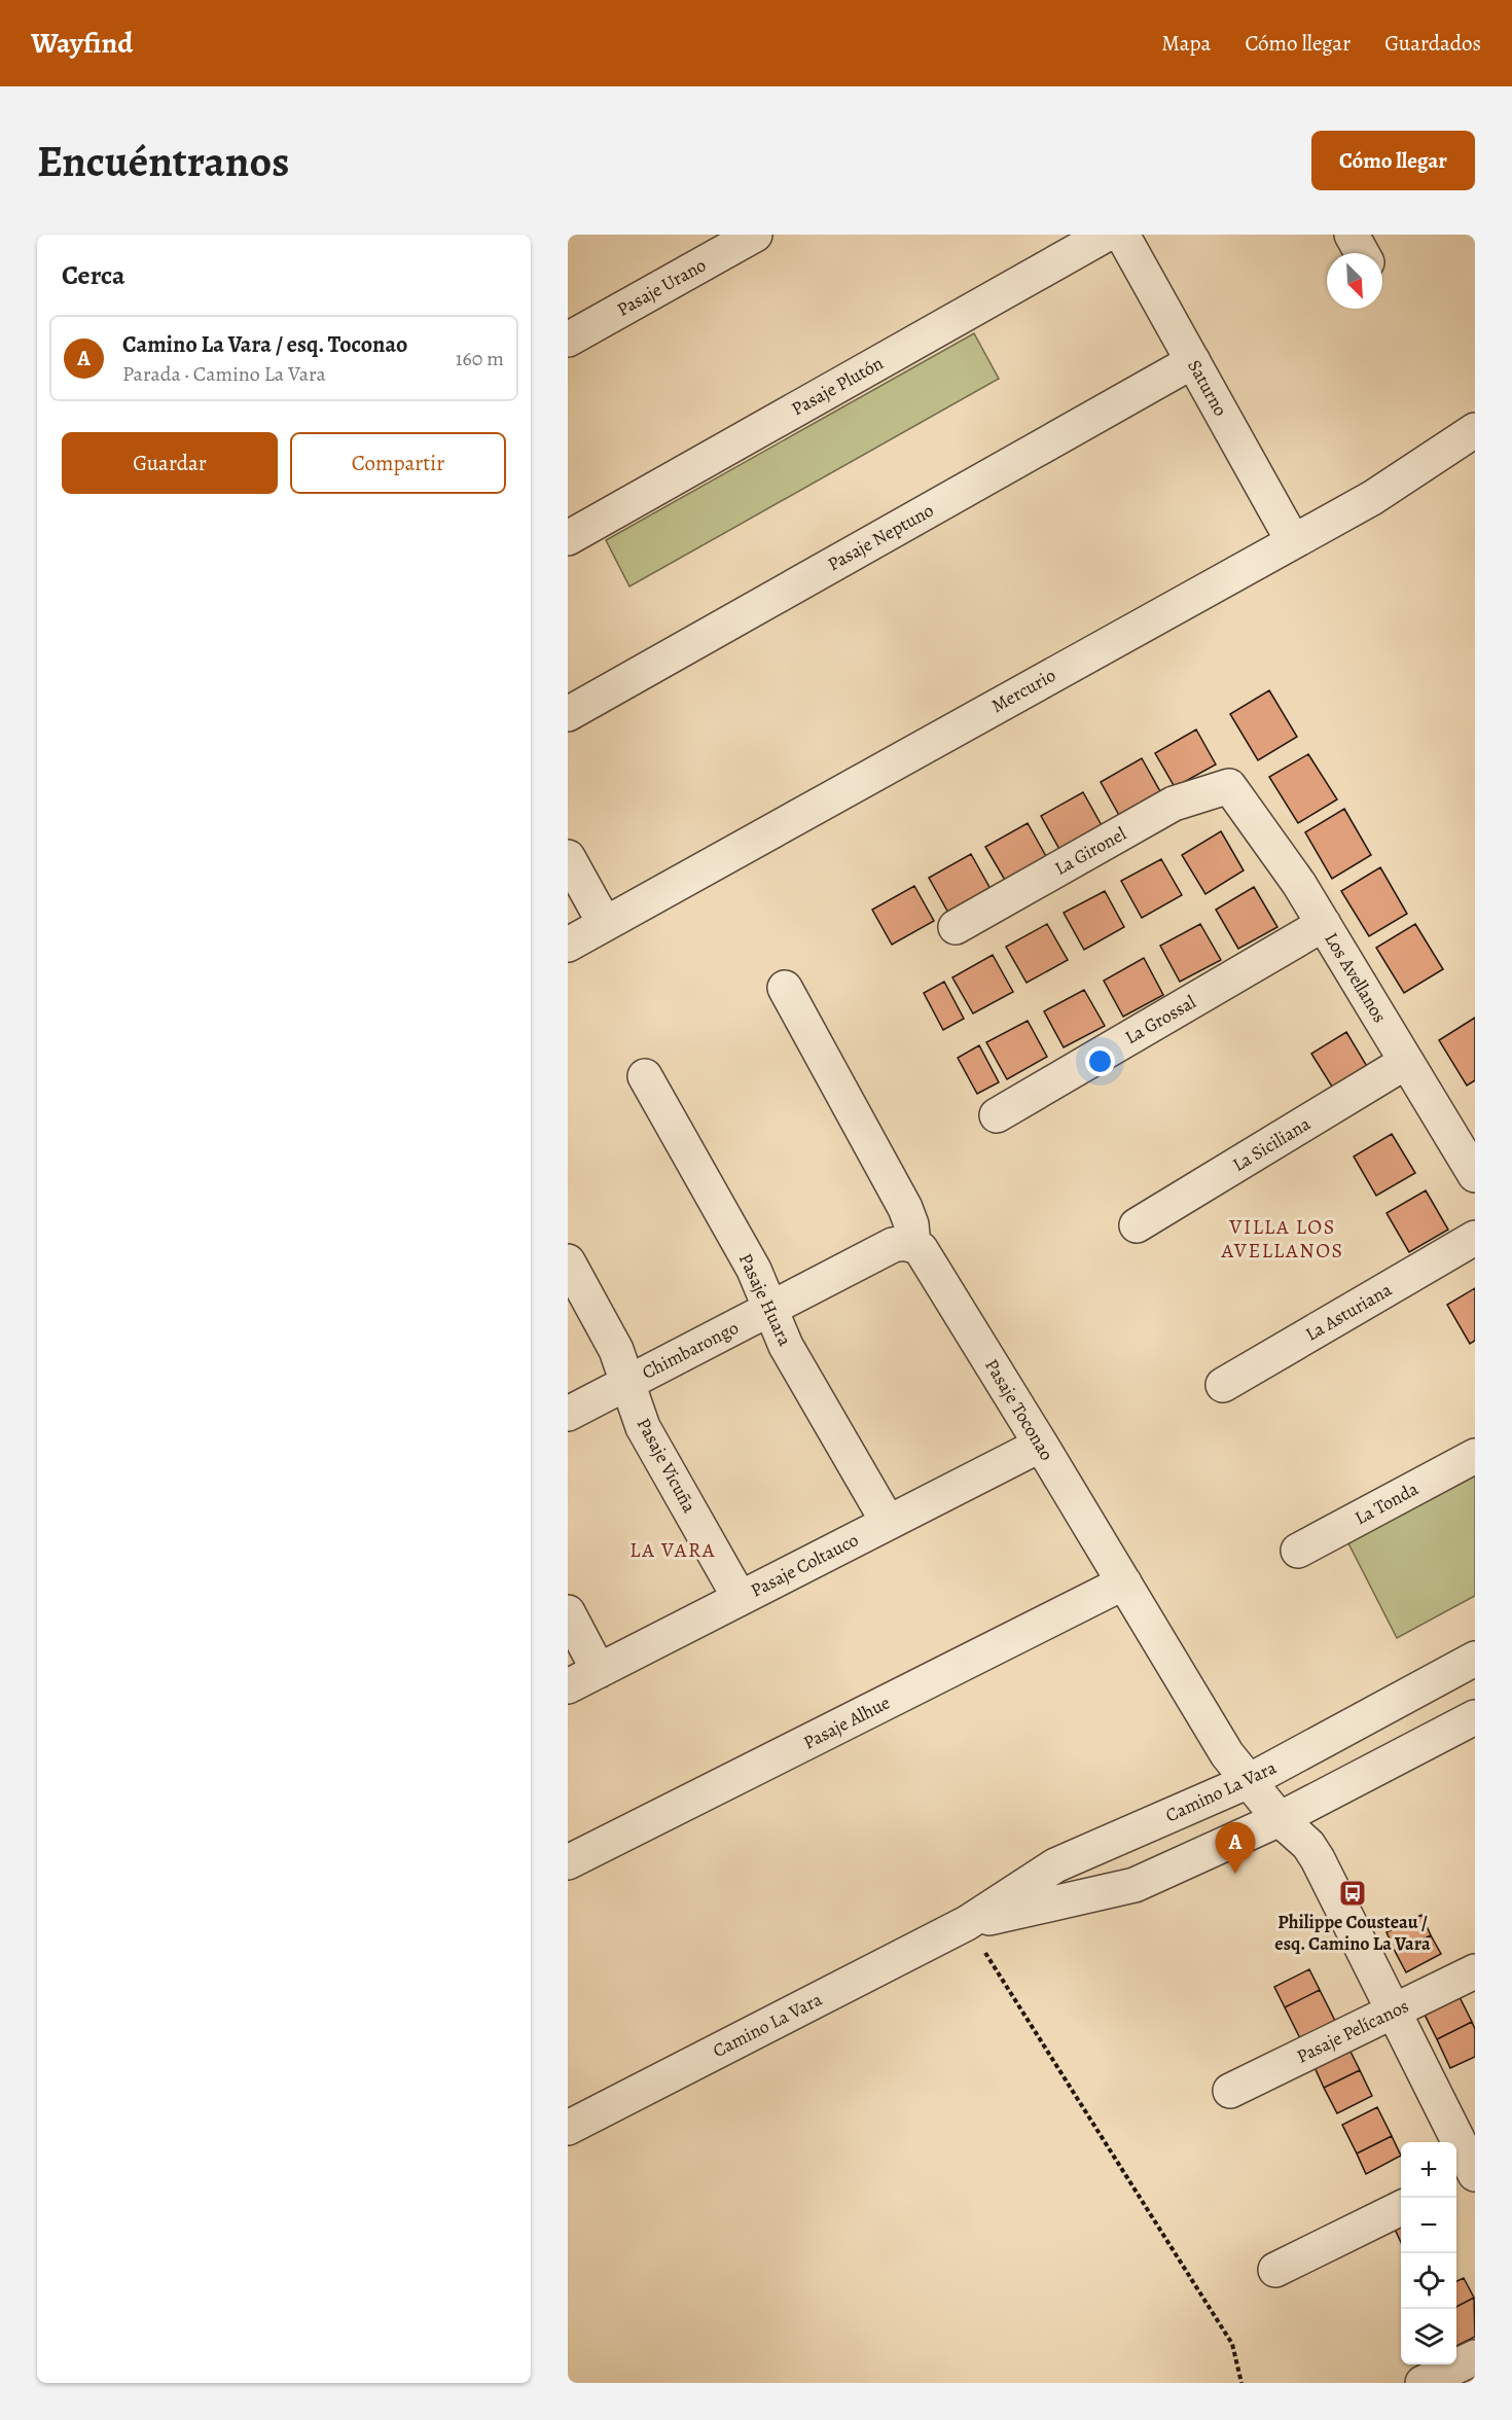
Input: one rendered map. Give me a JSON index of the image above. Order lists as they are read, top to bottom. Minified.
{"streets":{"street":["Pasaje Urano","Pasaje Plutón","Saturno","Pasaje Neptuno","Mercurio","La Gironel","Los Avellanos","La Grossal","La Siciliana","Pasaje Huara","La Asturiana","Chimbarongo","Pasaje Toconao","Pasaje Vicuña","La Tonda","Pasaje Coltauco","Pasaje Alhue","Camino La Vara","Pasaje Pelícanos"]},"crossings":[["Saturno","Pasaje Neptuno"],["Saturno","Mercurio"],["La Gironel","Los Avellanos"],["Los Avellanos","La Grossal"],["Los Avellanos","La Siciliana"],["Pasaje Huara","Chimbarongo"],["Pasaje Huara","Pasaje Coltauco"],["Chimbarongo","Pasaje Toconao"],["Chimbarongo","Pasaje Vicuña"],["Pasaje Toconao","Pasaje Coltauco"],["Pasaje Toconao","Pasaje Alhue"],["Pasaje Toconao","Camino La Vara"],["Pasaje Toconao","Pasaje Pelícanos"],["Pasaje Vicuña","Pasaje Coltauco"]],"districts":["VILLA LOS AVELLANOS","LA VARA"],"places":{"bus stop":["Philippe Cousteau / esq. Camino La Vara"]},"north":"bottom right","page":{"header":"Wayfind","nav":["Mapa","Cómo llegar","Guardados"],"buttons":["Cómo llegar",["Guardar","Compartir"]],"title":"Encuéntranos","heading":"Cerca","list":[{"mark":"A","name":"Camino La Vara / esq. Toconao","note":"Parada · Camino La Vara","value":"160 m"}],"pins":"A","map_buttons":["+","−"]}}
